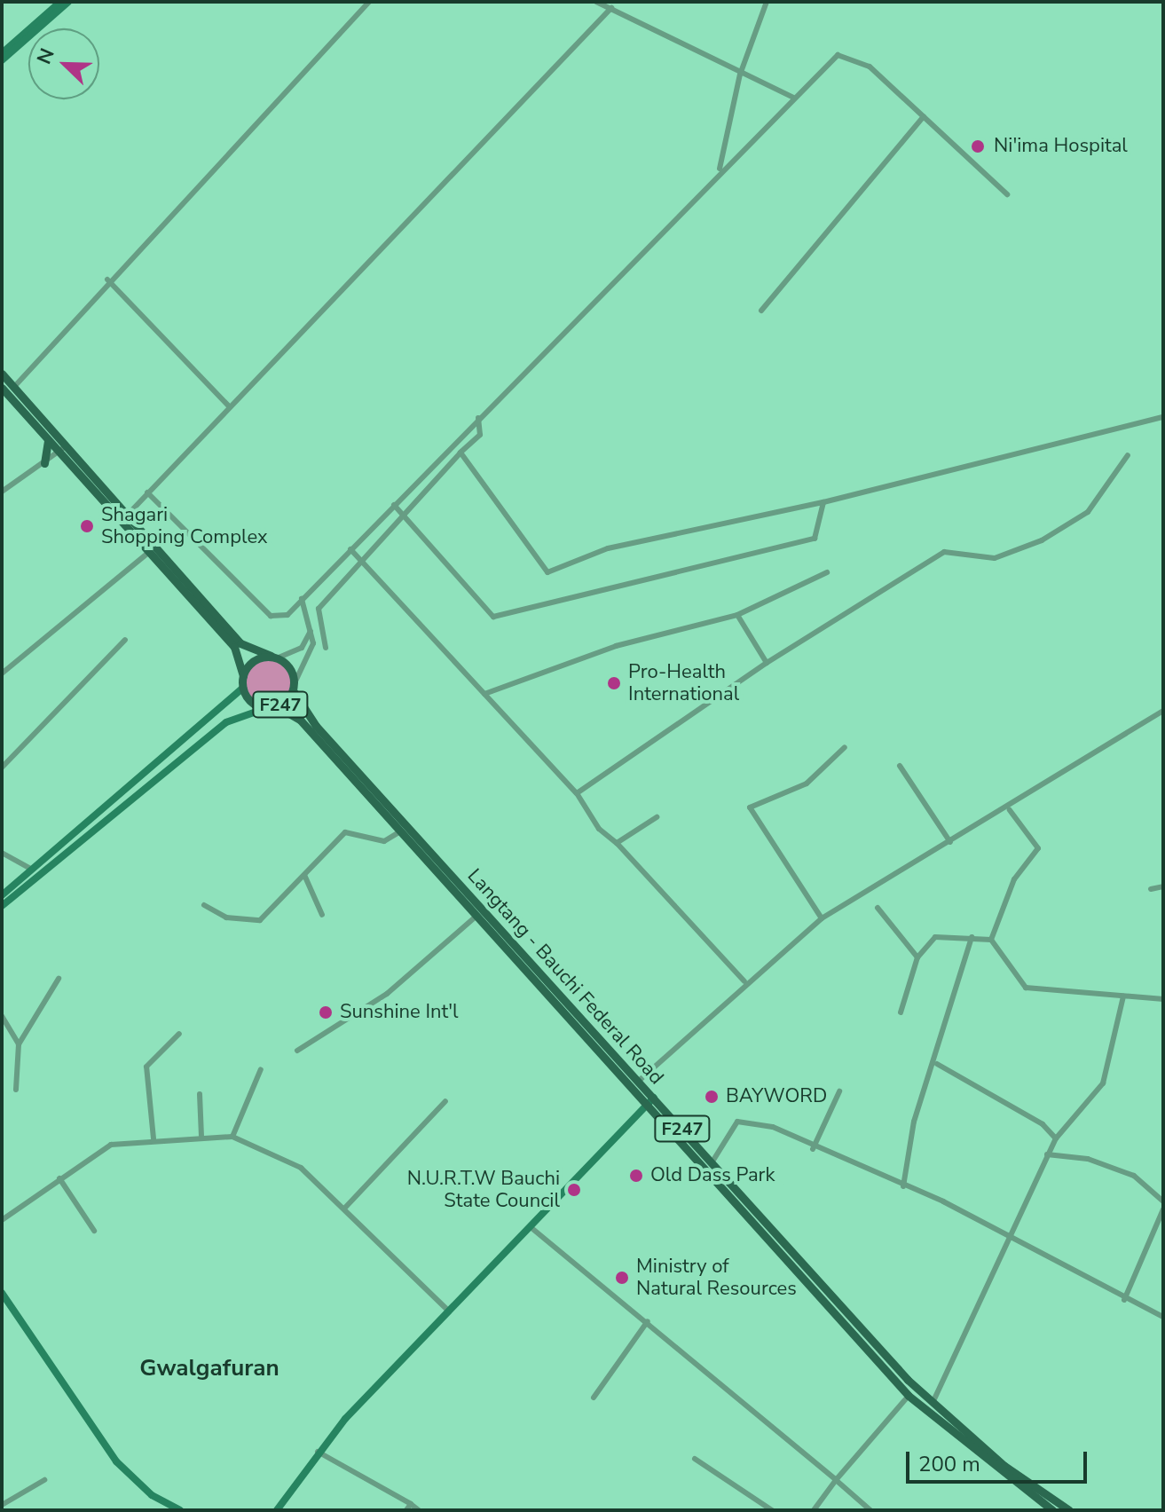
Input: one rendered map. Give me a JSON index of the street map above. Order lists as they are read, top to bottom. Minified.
{"streets":{"main road":["F247","Langtang - Bauchi Federal Road"]},"crossings":[["F247","Langtang - Bauchi Federal Road"]],"districts":["Gwalgafuran"],"places":["Ni'ima Hospital","Shagari Shopping Complex","Pro-Health International","Sunshine Int'l","BAYWORD","Old Dass Park","N.U.R.T.W Bauchi State Council","Ministry of Natural Resources"],"scale_bar":"200 m","north":"top left"}
